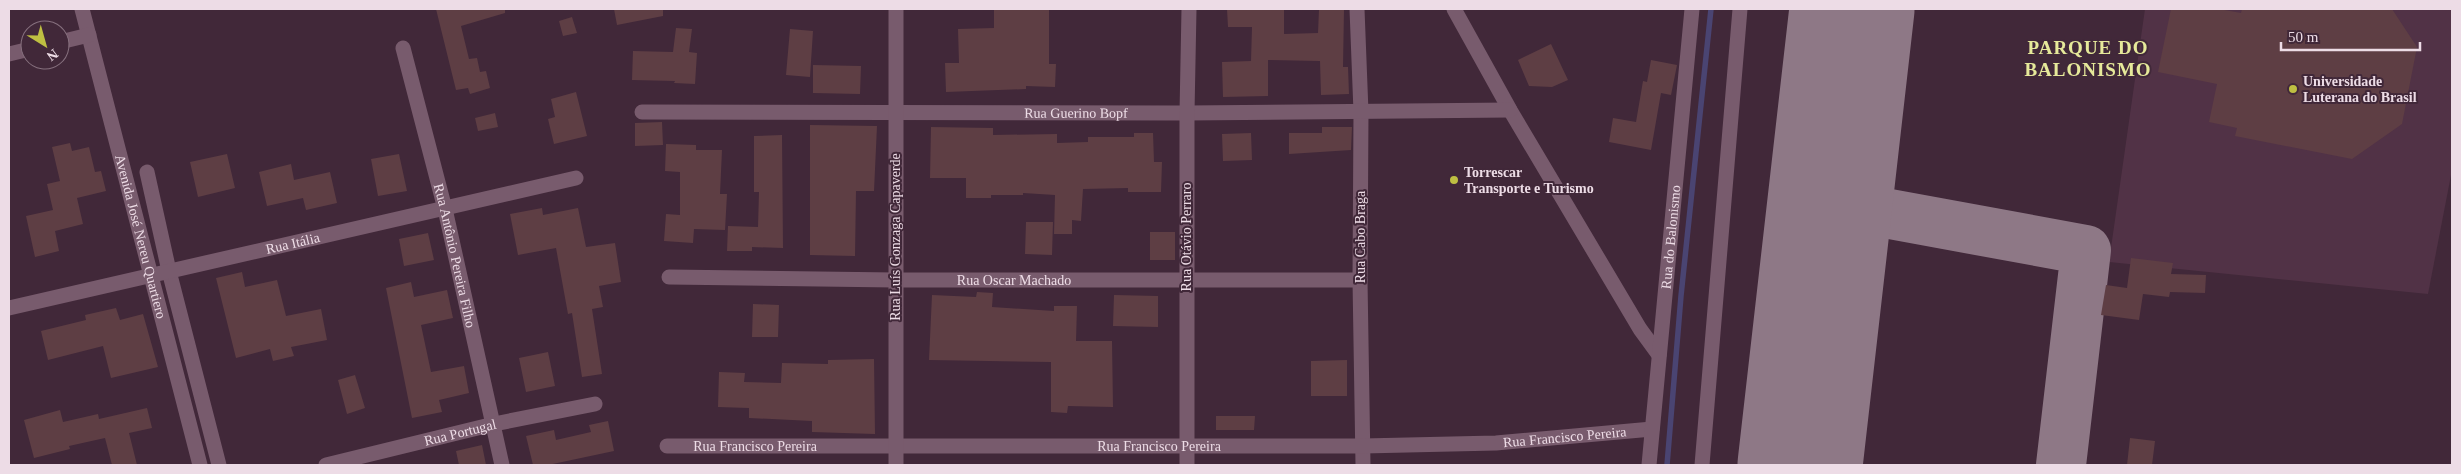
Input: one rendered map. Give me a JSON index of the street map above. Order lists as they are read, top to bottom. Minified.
{"streets":{"street":["Rua Guerino Bopf","Avenida José Nereu Quartiero","Rua Luís Gonzaga Capaverde","Rua Otávio Perraro","Rua Cabo Braga","Rua do Balonismo","Rua Itália","Rua Antônio Pereira Filho","Rua Oscar Machado","Rua Portugal","Rua Francisco Pereira"]},"crossings":[["Rua Guerino Bopf","Rua Luís Gonzaga Capaverde"],["Rua Guerino Bopf","Rua Otávio Perraro"],["Rua Guerino Bopf","Rua Cabo Braga"],["Avenida José Nereu Quartiero","Rua Itália"],["Rua Luís Gonzaga Capaverde","Rua Oscar Machado"],["Rua Luís Gonzaga Capaverde","Rua Francisco Pereira"],["Rua Otávio Perraro","Rua Oscar Machado"],["Rua Otávio Perraro","Rua Francisco Pereira"],["Rua Cabo Braga","Rua Oscar Machado"],["Rua Cabo Braga","Rua Francisco Pereira"],["Rua do Balonismo","Rua Francisco Pereira"],["Rua Itália","Rua Antônio Pereira Filho"],["Rua Antônio Pereira Filho","Rua Portugal"]],"districts":["PARQUE DO BALONISMO"],"places":["Universidade Luterana do Brasil","Torrescar Transporte e Turismo"],"scale_bar":"50 m","north":"bottom right"}
